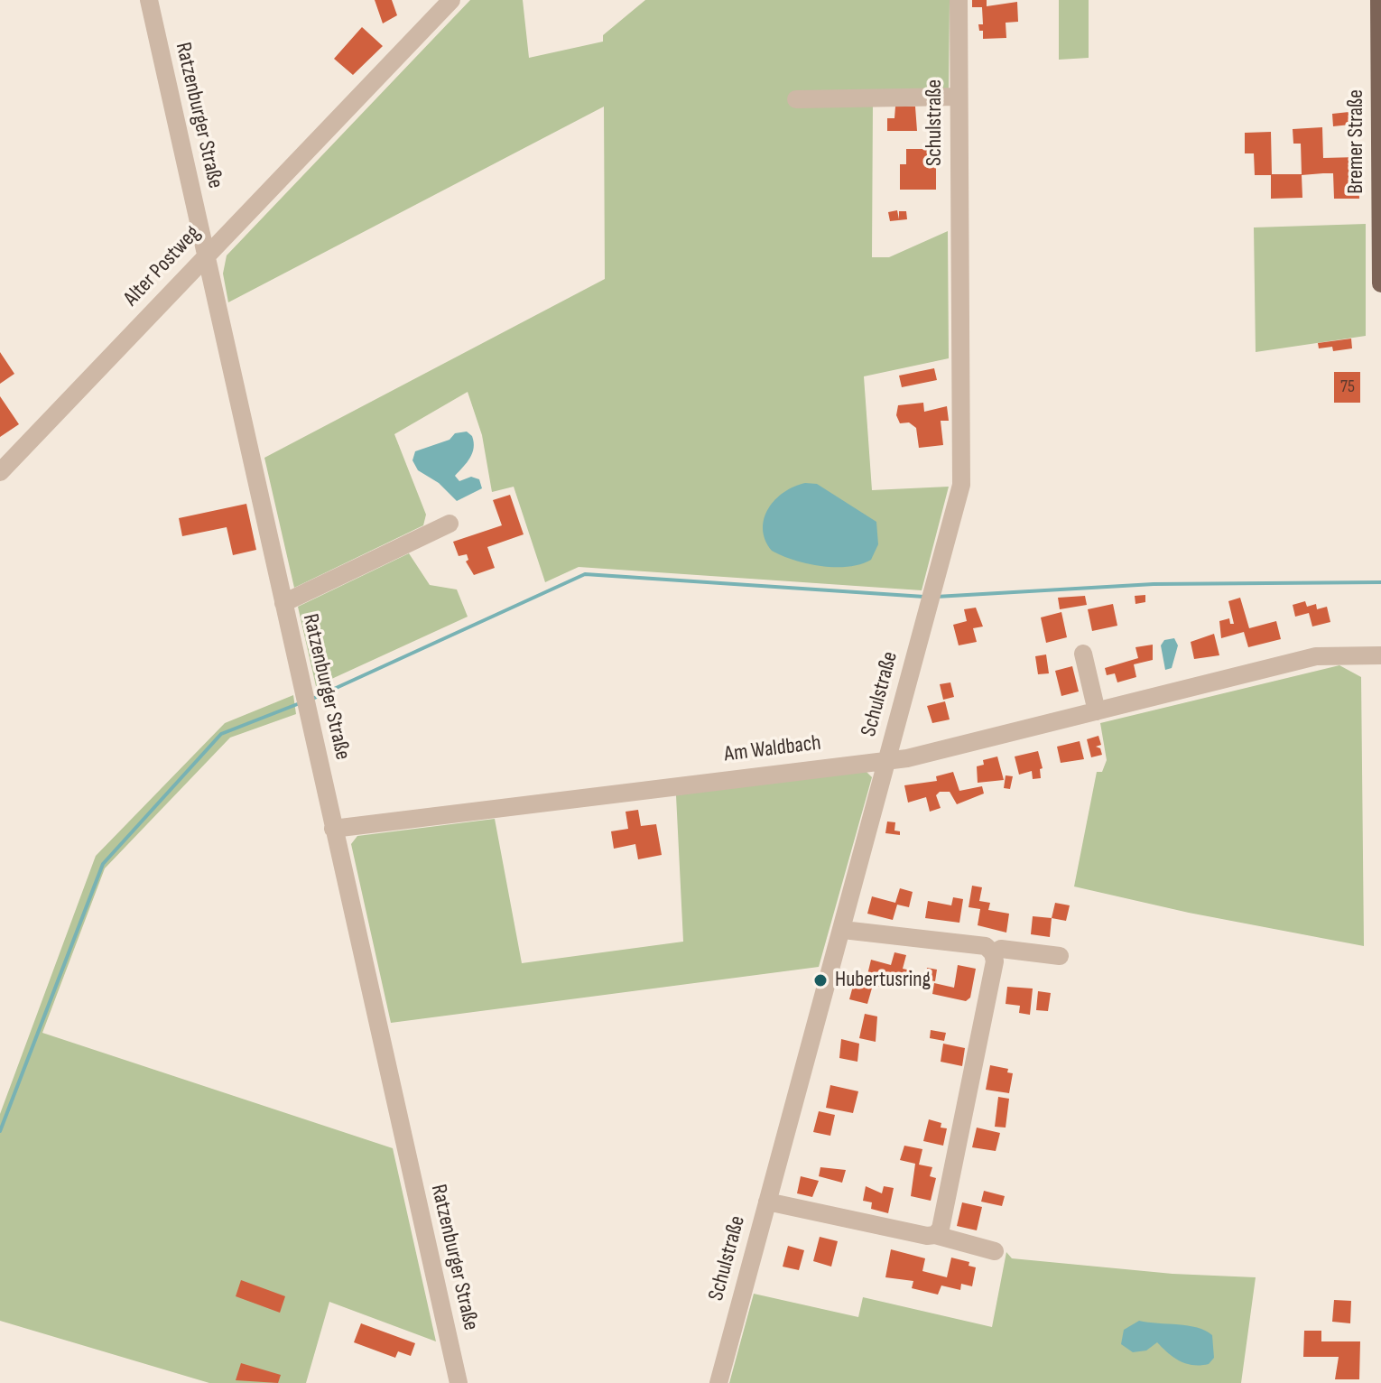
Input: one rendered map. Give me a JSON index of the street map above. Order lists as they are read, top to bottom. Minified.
{"streets":{"main road":["Bremer Straße"],"street":["Ratzenburger Straße","Schulstraße","Alter Postweg","Am Waldbach"]},"crossings":[["Ratzenburger Straße","Alter Postweg"],["Ratzenburger Straße","Am Waldbach"],["Schulstraße","Am Waldbach"]],"places":["Hubertusring"],"house_numbers":["75"]}
